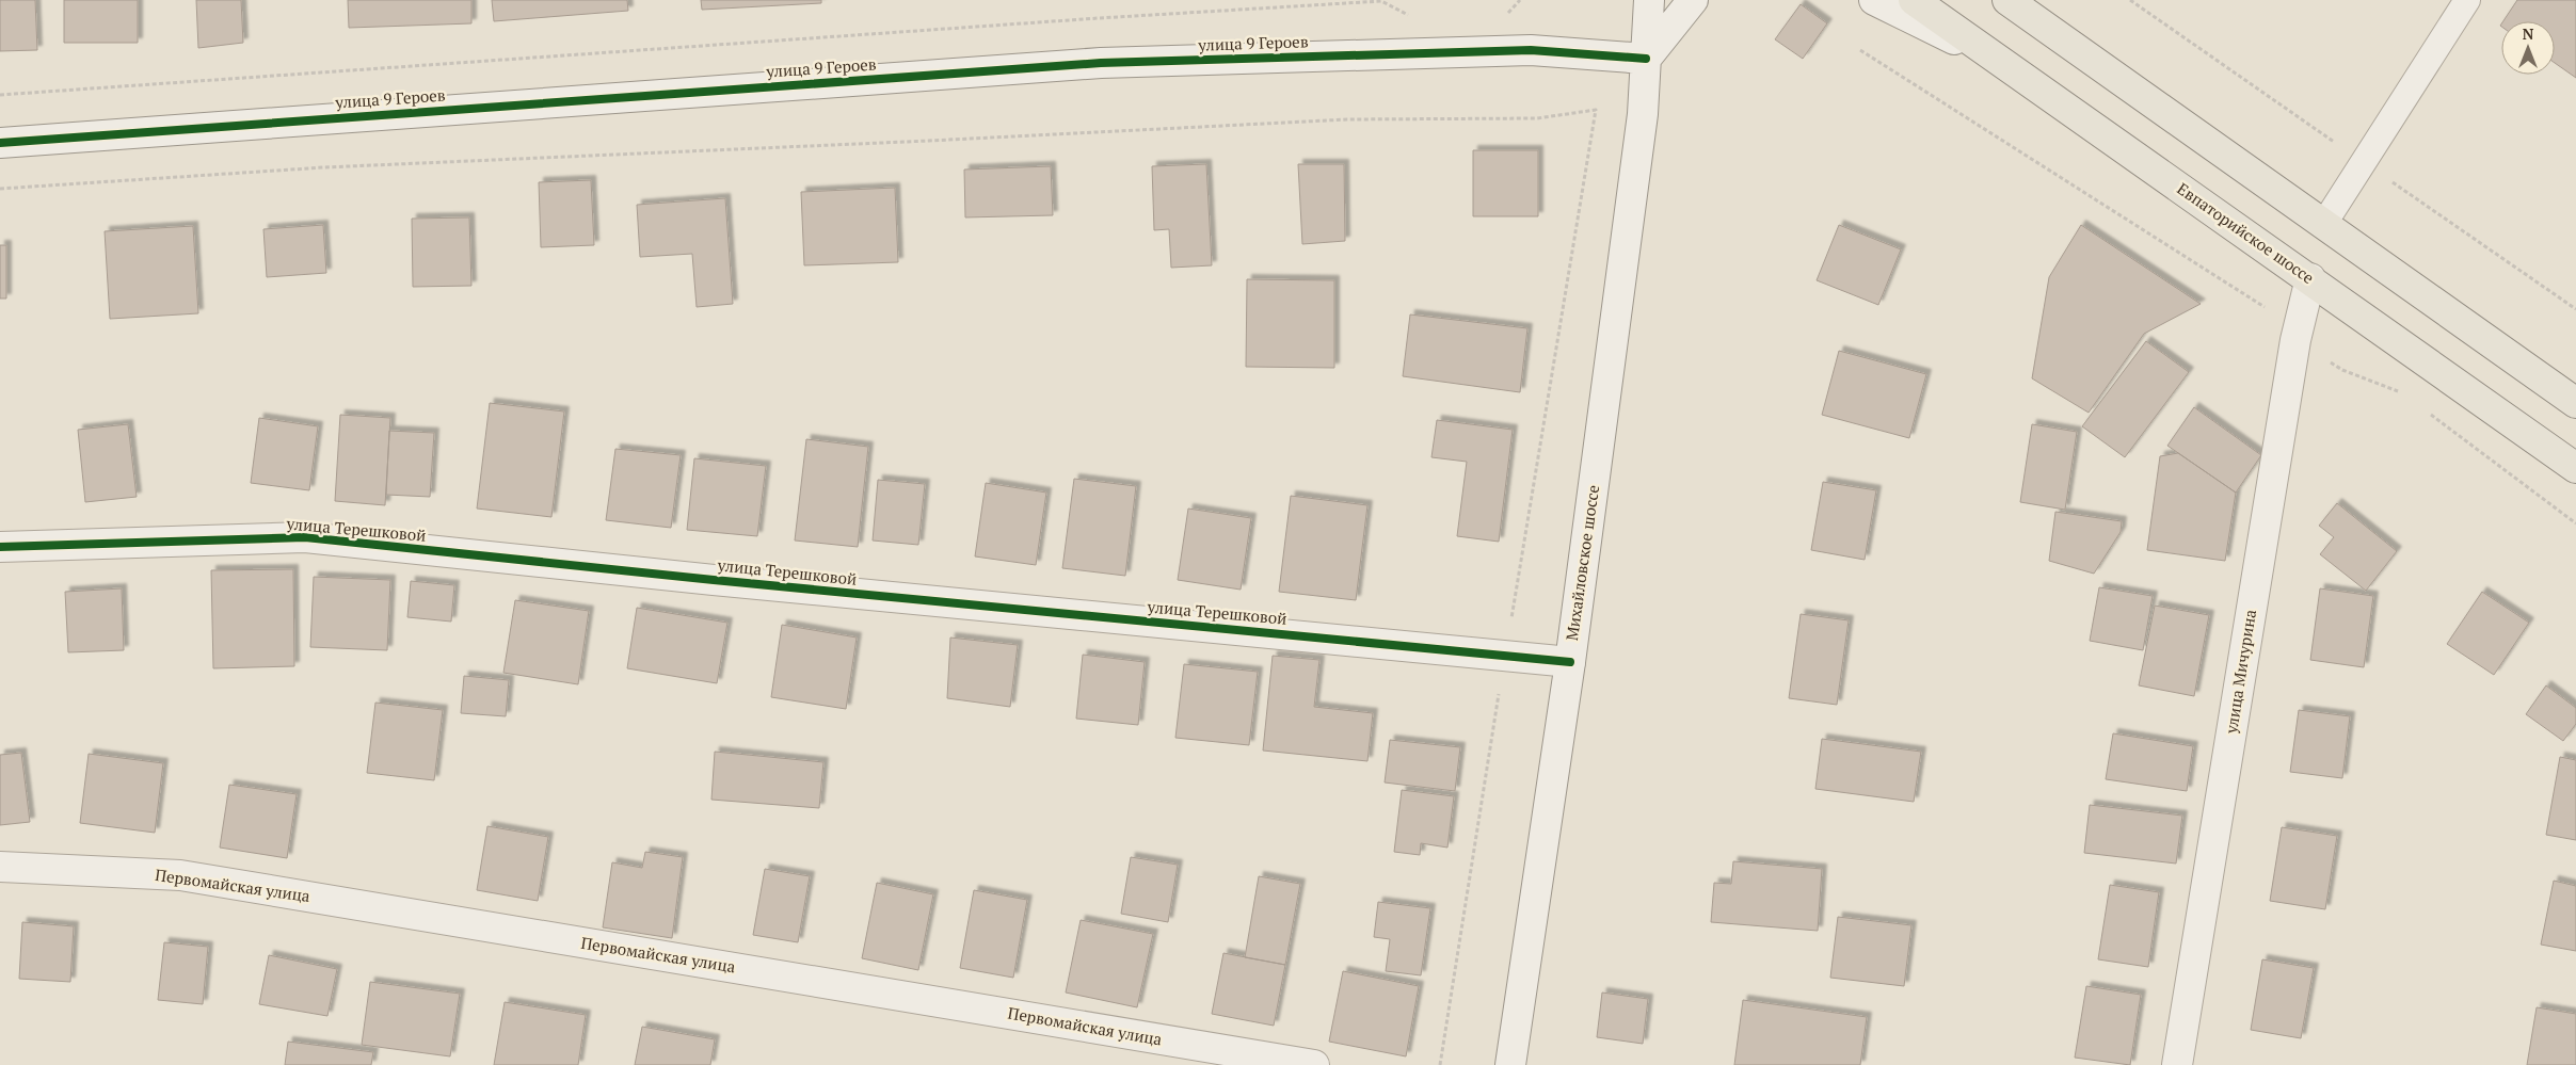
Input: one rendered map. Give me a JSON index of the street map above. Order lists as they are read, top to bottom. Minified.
{"streets":{"main road":["Евпаторийское шоссе"],"street":["улица 9 Героев","улица Терешковой","Михайловское шоссе","улица Мичурина","Первомайская улица"]},"crossings":[["улица 9 Героев","Михайловское шоссе"],["Евпаторийское шоссе","улица Мичурина"],["улица Терешковой","Михайловское шоссе"]],"north":"top"}
